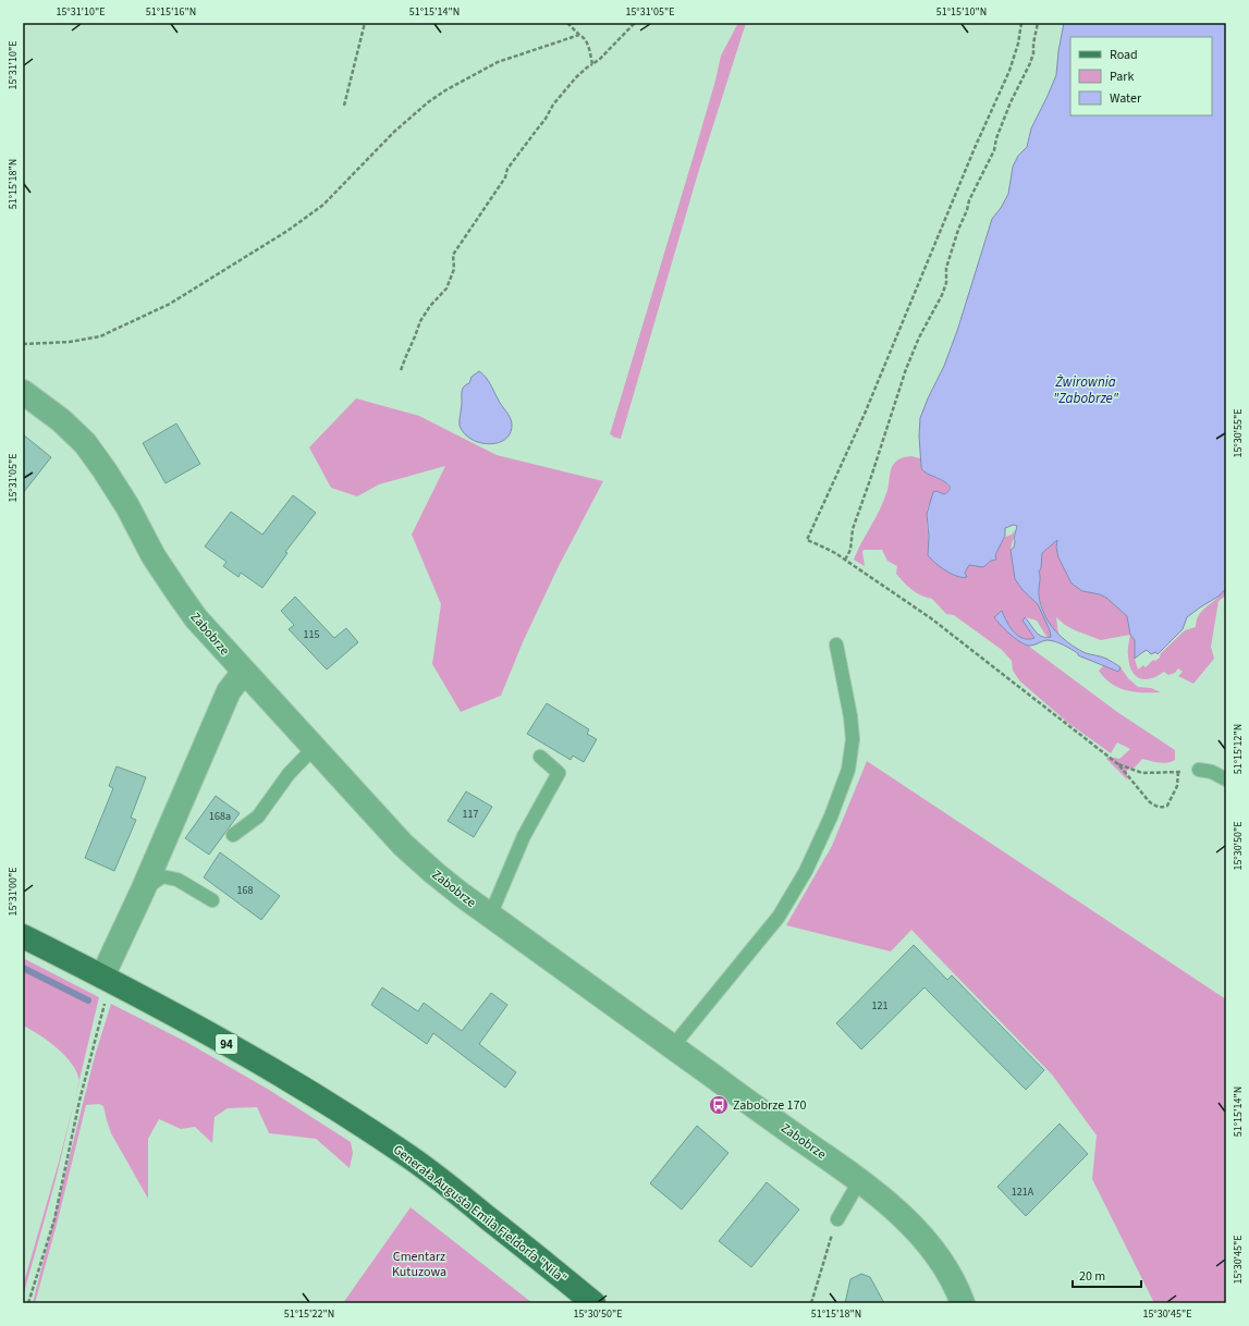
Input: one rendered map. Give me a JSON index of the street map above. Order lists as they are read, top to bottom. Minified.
{"streets":{"main road":["94","Generała Augusta Emila Fieldorfa \"Nila\""],"street":["Zabobrze"]},"water":["Żwirownia \"Zabobrze\""],"parks":["Cmentarz Kutuzowa"],"places":{"bus stop":["Zabobrze 170"]},"house_numbers":["115","117","168a","168","121","121A"],"legend":["Road","Park","Water"],"scale_bar":"20 m","coordinates":["15°31'10\"E","51°15'16\"N","51°15'14\"N","15°31'05\"E","51°15'10\"N","51°15'18\"N","15°30'55\"E","51°15'12\"N","15°30'50\"E","15°31'00\"E","15°30'45\"E","51°15'22\"N"]}
